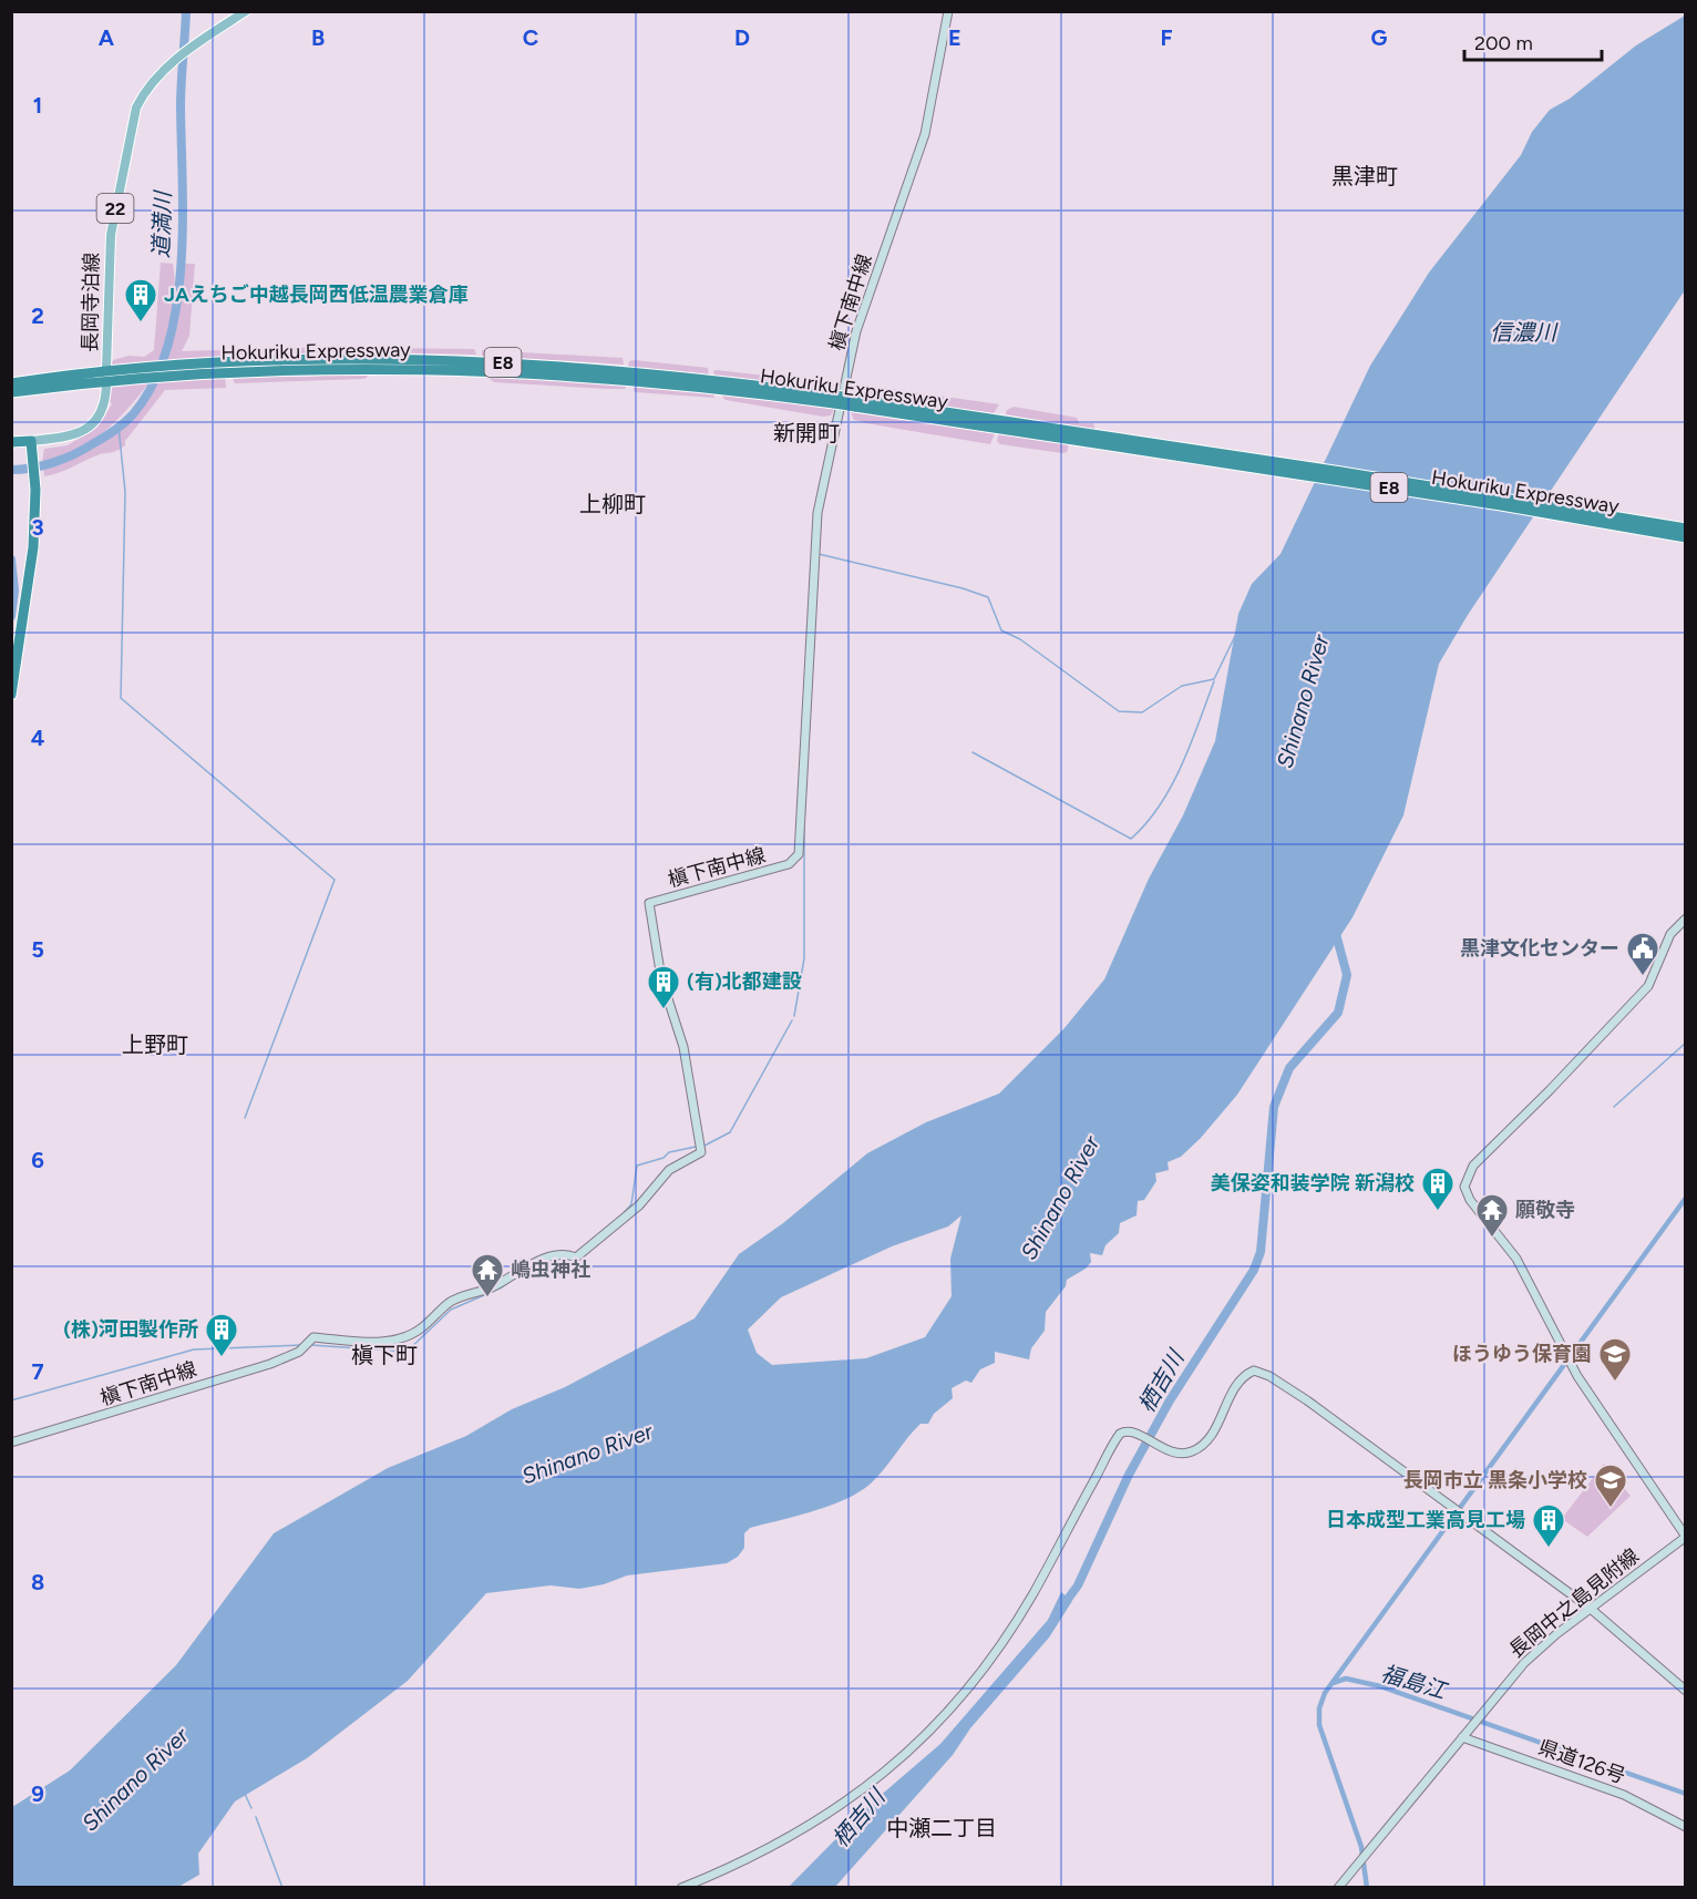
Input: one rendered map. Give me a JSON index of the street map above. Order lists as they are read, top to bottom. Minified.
{"streets":{"highway":["Hokuriku Expressway","E8"],"main road":["22","長岡寺泊線","槇下南中線","長岡中之島見附線","県道126号"]},"crossings":[["長岡中之島見附線","県道126号"]],"districts":["黒津町","新開町","上柳町","上野町","槇下町","中瀬二丁目"],"water":["道満川","信濃川","Shinano River","栖吉川","福島江"],"places":{"building":["JAえちご中越長岡西低温農業倉庫","(有)北都建設","美保姿和装学院 新潟校","(株)河田製作所","日本成型工業高見工場"],"public building":["黒津文化センター"],"temple":["願敬寺","嶋虫神社"],"school or university":["ほうゆう保育園","長岡市立 黒条小学校"]},"scale_bar":"200 m","grid":{"columns":["A","B","C","D","E","F","G"],"rows":["1","2","3","4","5","6","7","8","9"]}}
